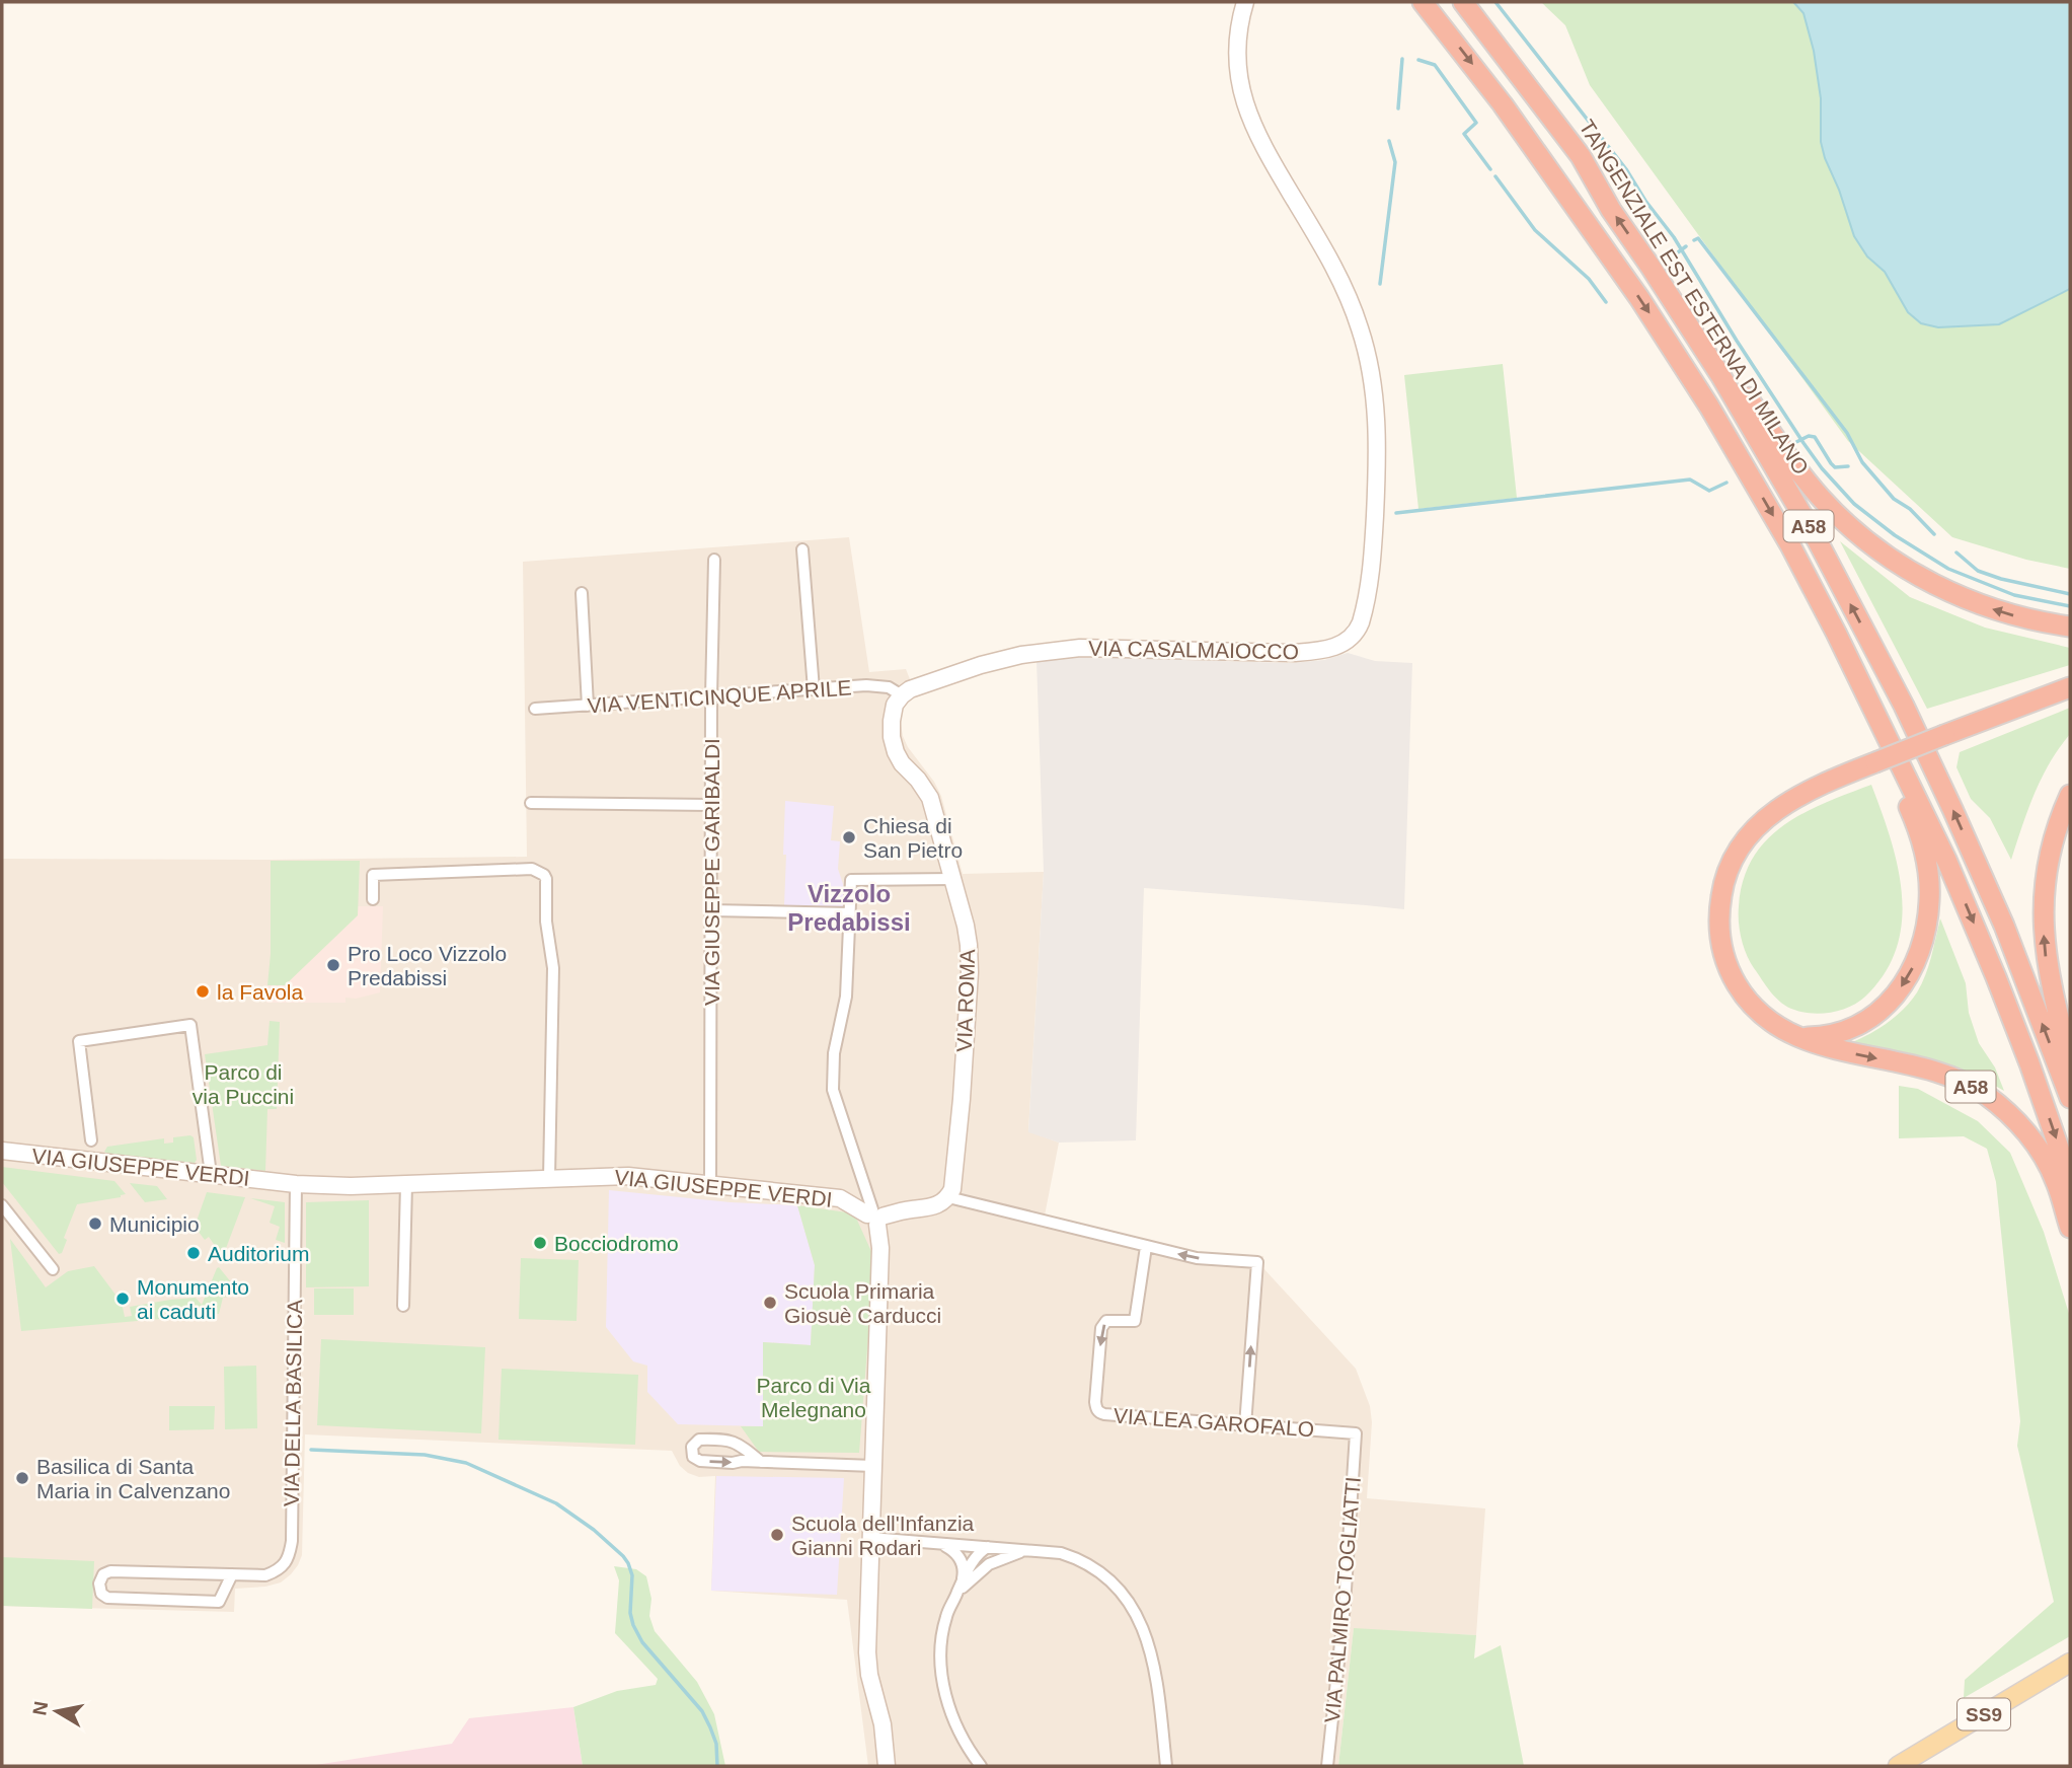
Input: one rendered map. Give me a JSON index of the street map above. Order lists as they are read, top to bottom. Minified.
{"streets":{"highway":["TANGENZIALE EST ESTERNA DI MILANO","A58"],"main road":["SS9"],"street":["VIA CASALMAIOCCO","VIA VENTICINQUE APRILE","VIA GIUSEPPE GARIBALDI","VIA ROMA","VIA GIUSEPPE VERDI","VIA DELLA BASILICA","VIA LEA GAROFALO","VIA PALMIRO TOGLIATTI"]},"crossings":[["TANGENZIALE EST ESTERNA DI MILANO","A58"],["VIA CASALMAIOCCO","VIA VENTICINQUE APRILE"],["VIA CASALMAIOCCO","VIA ROMA"],["VIA VENTICINQUE APRILE","VIA GIUSEPPE GARIBALDI"],["VIA VENTICINQUE APRILE","VIA ROMA"],["VIA GIUSEPPE GARIBALDI","VIA GIUSEPPE VERDI"],["VIA GIUSEPPE VERDI","VIA DELLA BASILICA"],["VIA LEA GAROFALO","VIA PALMIRO TOGLIATTI"]],"districts":["Vizzolo Predabissi"],"parks":["Parco di via Puccini","Parco di Via Melegnano"],"places":["Chiesa di San Pietro","Pro Loco Vizzolo Predabissi","la Favola","Municipio","Bocciodromo","Auditorium","Monumento ai caduti","Scuola Primaria Giosuè Carducci","Basilica di Santa Maria in Calvenzano","Scuola dell'Infanzia Gianni Rodari"],"north":"left"}
